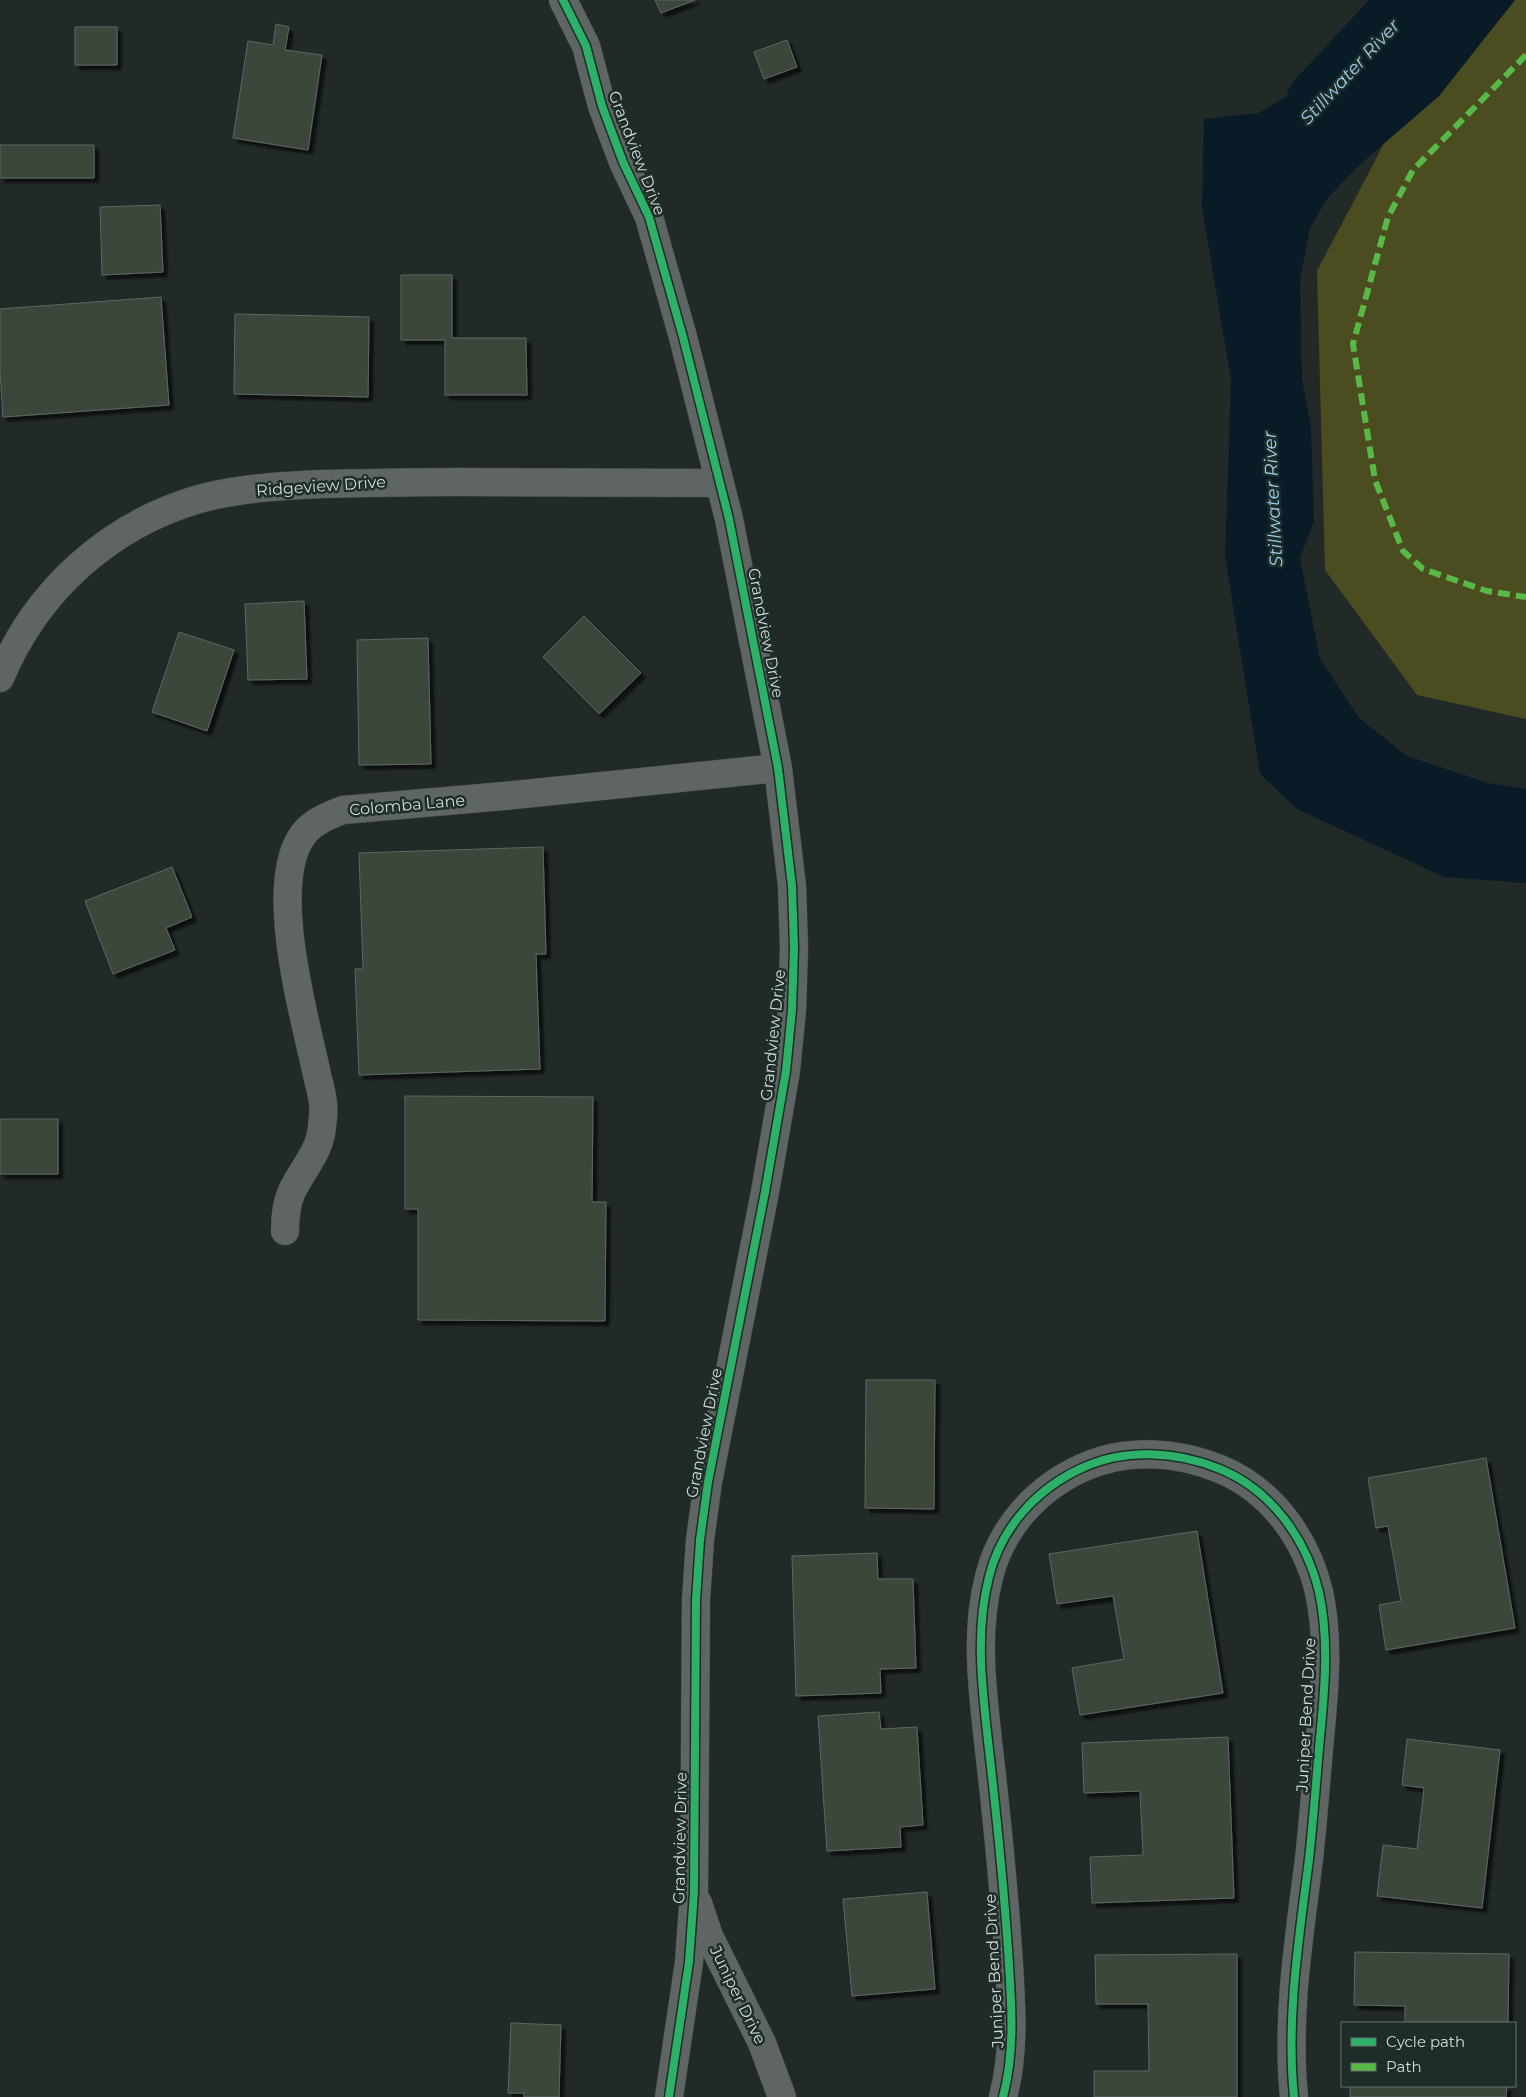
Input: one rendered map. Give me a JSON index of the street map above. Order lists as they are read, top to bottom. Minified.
{"streets":{"street":["Grandview Drive","Ridgeview Drive","Colomba Lane","Juniper Bend Drive","Juniper Drive"]},"crossings":[["Grandview Drive","Ridgeview Drive"],["Grandview Drive","Colomba Lane"],["Grandview Drive","Juniper Drive"]],"water":["Stillwater River"],"legend":["Cycle path","Path"]}
